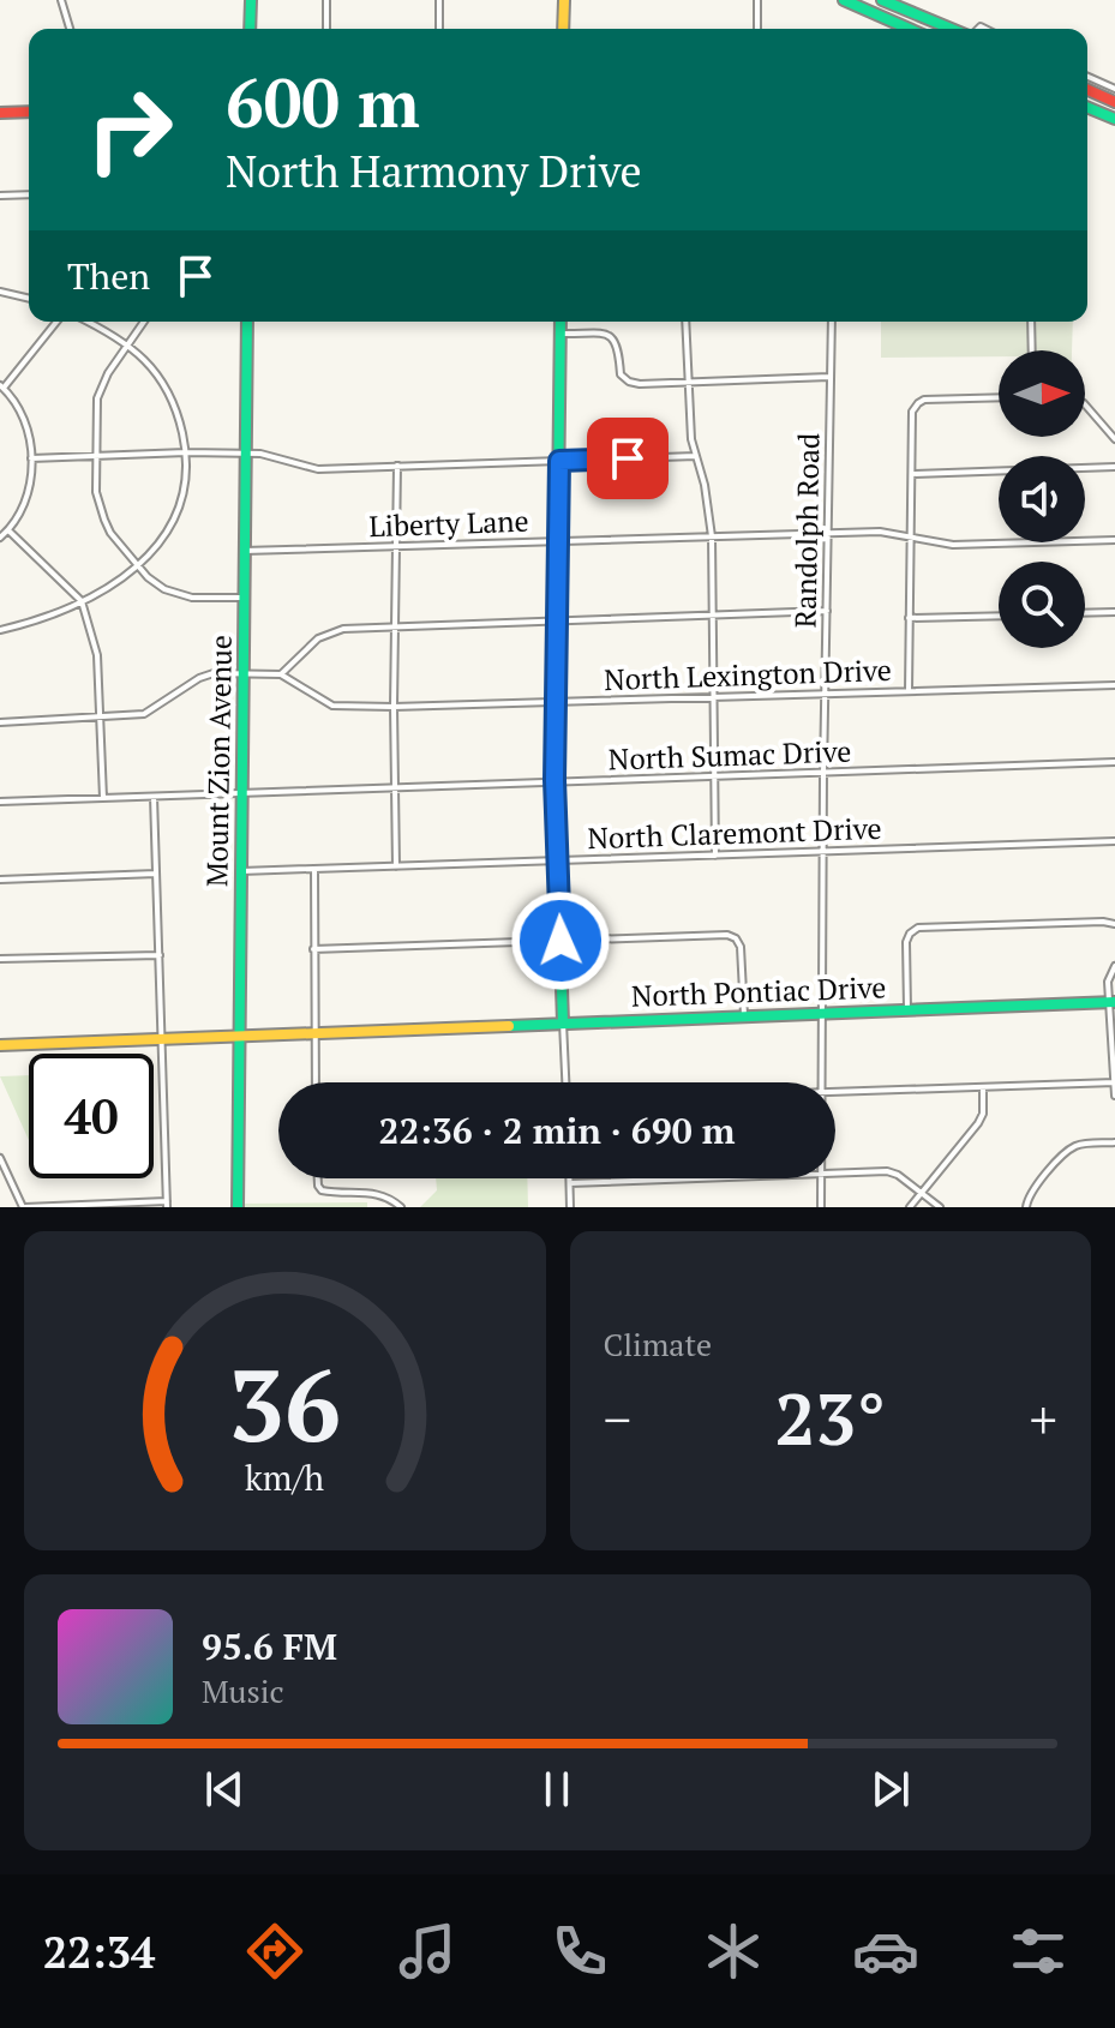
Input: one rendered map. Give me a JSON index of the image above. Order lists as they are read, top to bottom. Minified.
{"streets":{"street":["Liberty Lane","Randolph Road","North Lexington Drive","North Sumac Drive","Mount Zion Avenue","North Claremont Drive","North Pontiac Drive"]},"crossings":[["Liberty Lane","Randolph Road"],["Liberty Lane","Mount Zion Avenue"],["Randolph Road","North Lexington Drive"],["Randolph Road","North Sumac Drive"],["Randolph Road","North Claremont Drive"],["Randolph Road","North Pontiac Drive"],["North Lexington Drive","Mount Zion Avenue"],["North Sumac Drive","Mount Zion Avenue"],["Mount Zion Avenue","North Claremont Drive"],["Mount Zion Avenue","North Pontiac Drive"]],"north":"right","page":{"turn":["600 m","North Harmony Drive"],"then":"Then","limit":"40","trip":"22:36 · 2 min · 690 m","tile":"Climate","heat":["−","23°","+"],"song":["95.6 FM","Music"],"tabs":"22:34","gauge":["36","km/h"]}}
